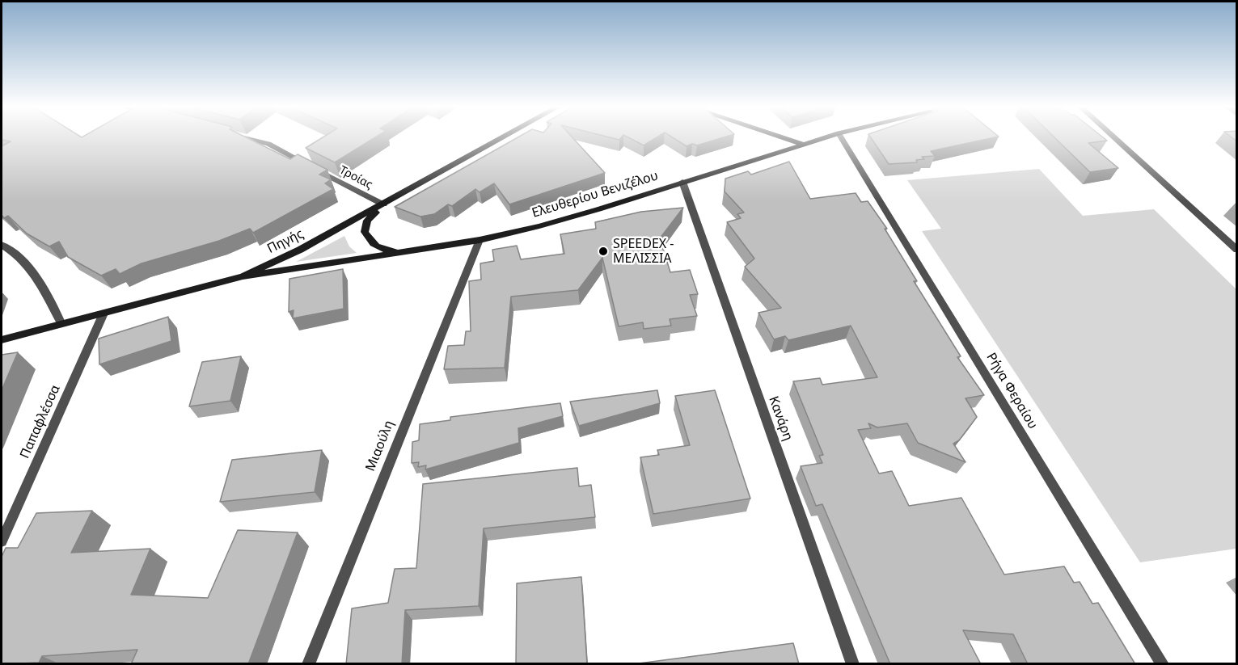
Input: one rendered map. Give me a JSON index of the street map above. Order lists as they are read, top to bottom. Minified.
{"streets":{"main road":["Ελευθερίου Βενιζέλου","Πηγής"],"street":["Τροίας","Ρήγα Φεραίου","Κανάρη","Παπαφλέσσα","Μιαούλη"]},"crossings":[["Τροίας","Πηγής"],["Ελευθερίου Βενιζέλου","Πηγής"],["Ελευθερίου Βενιζέλου","Κανάρη"],["Ελευθερίου Βενιζέλου","Μιαούλη"],["Πηγής","Παπαφλέσσα"]],"places":["SPEEDEX - ΜΕΛΙΣΣΙΑ"]}
